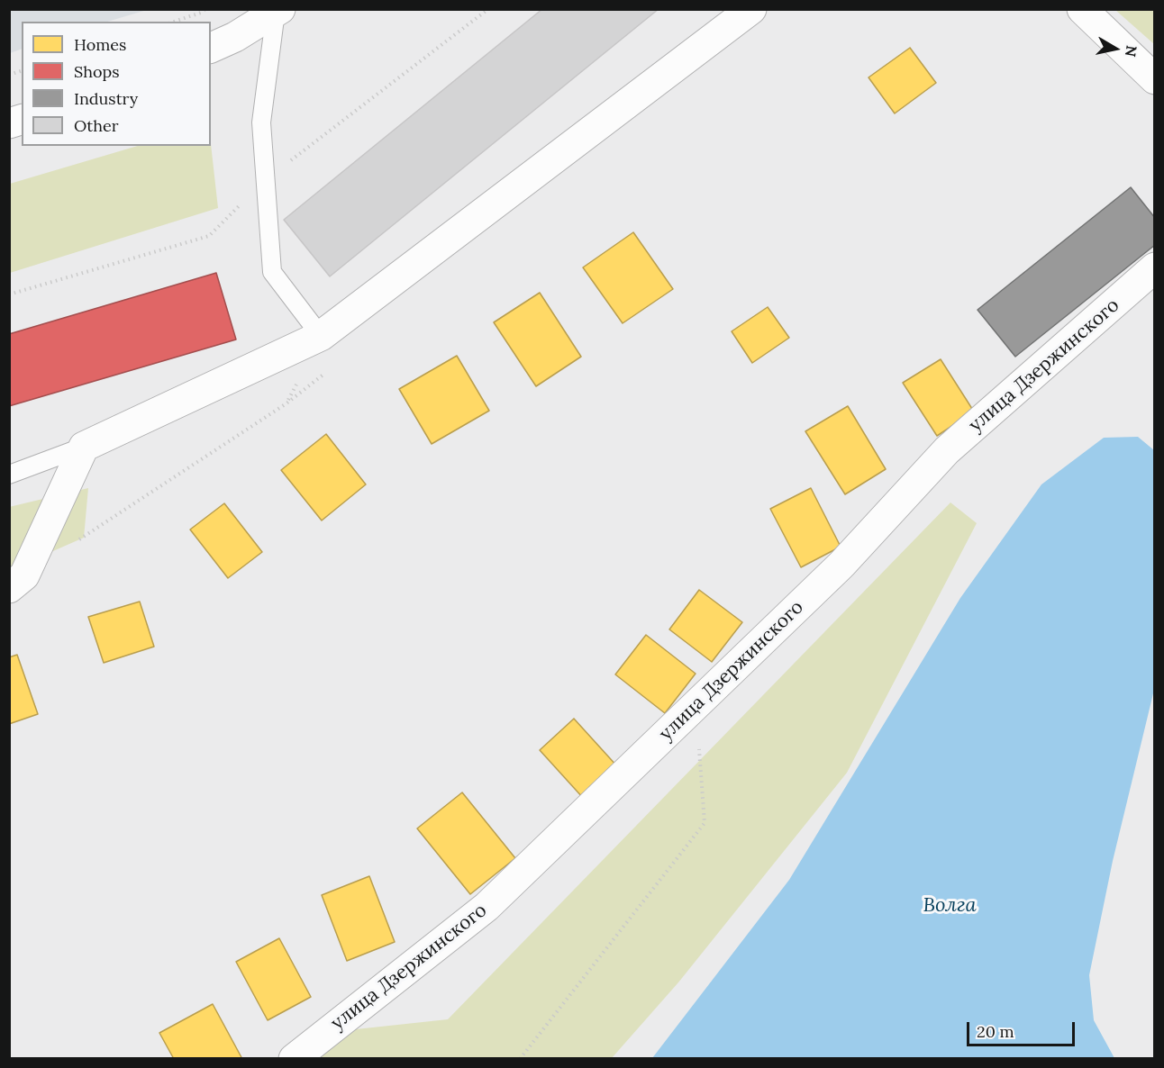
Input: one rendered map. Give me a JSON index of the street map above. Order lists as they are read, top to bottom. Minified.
{"streets":{"street":["улица Дзержинского"]},"water":["Волга"],"legend":["Homes","Shops","Industry","Other"],"scale_bar":"20 m","north":"right"}
